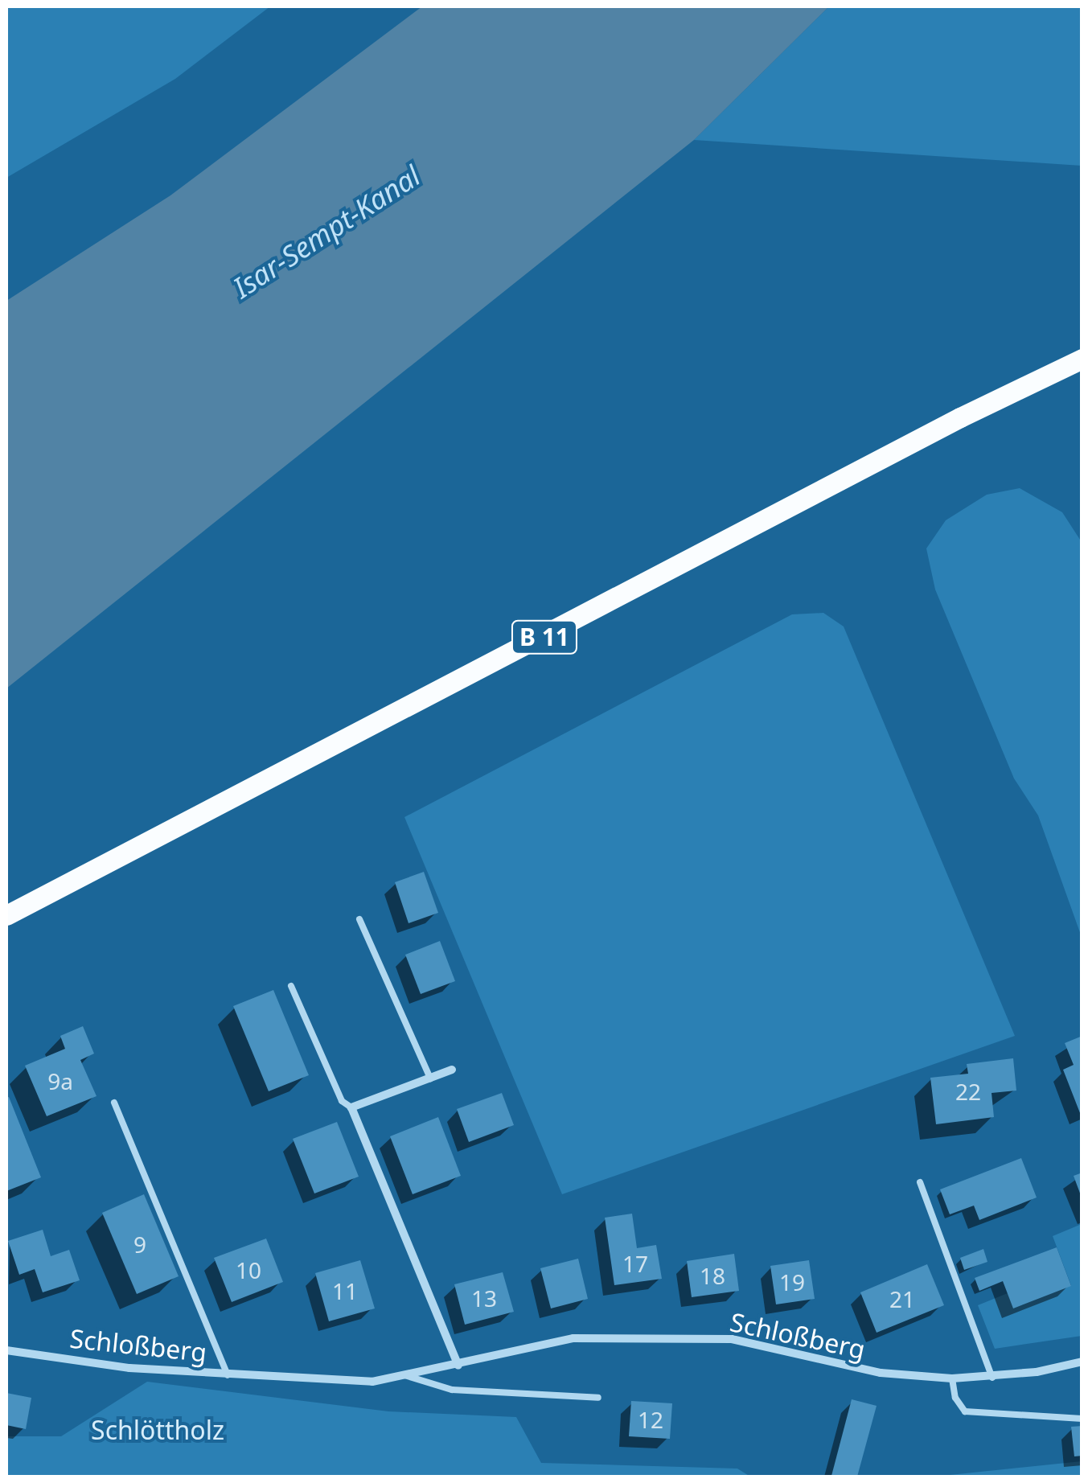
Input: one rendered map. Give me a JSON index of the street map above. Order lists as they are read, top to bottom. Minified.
{"streets":{"main road":["B 11"],"street":["Schloßberg"]},"water":["Isar-Sempt-Kanal"],"parks":["Schlöttholz"],"house_numbers":["9a","22","9","17","10","18","19","11","13","21","12"]}
